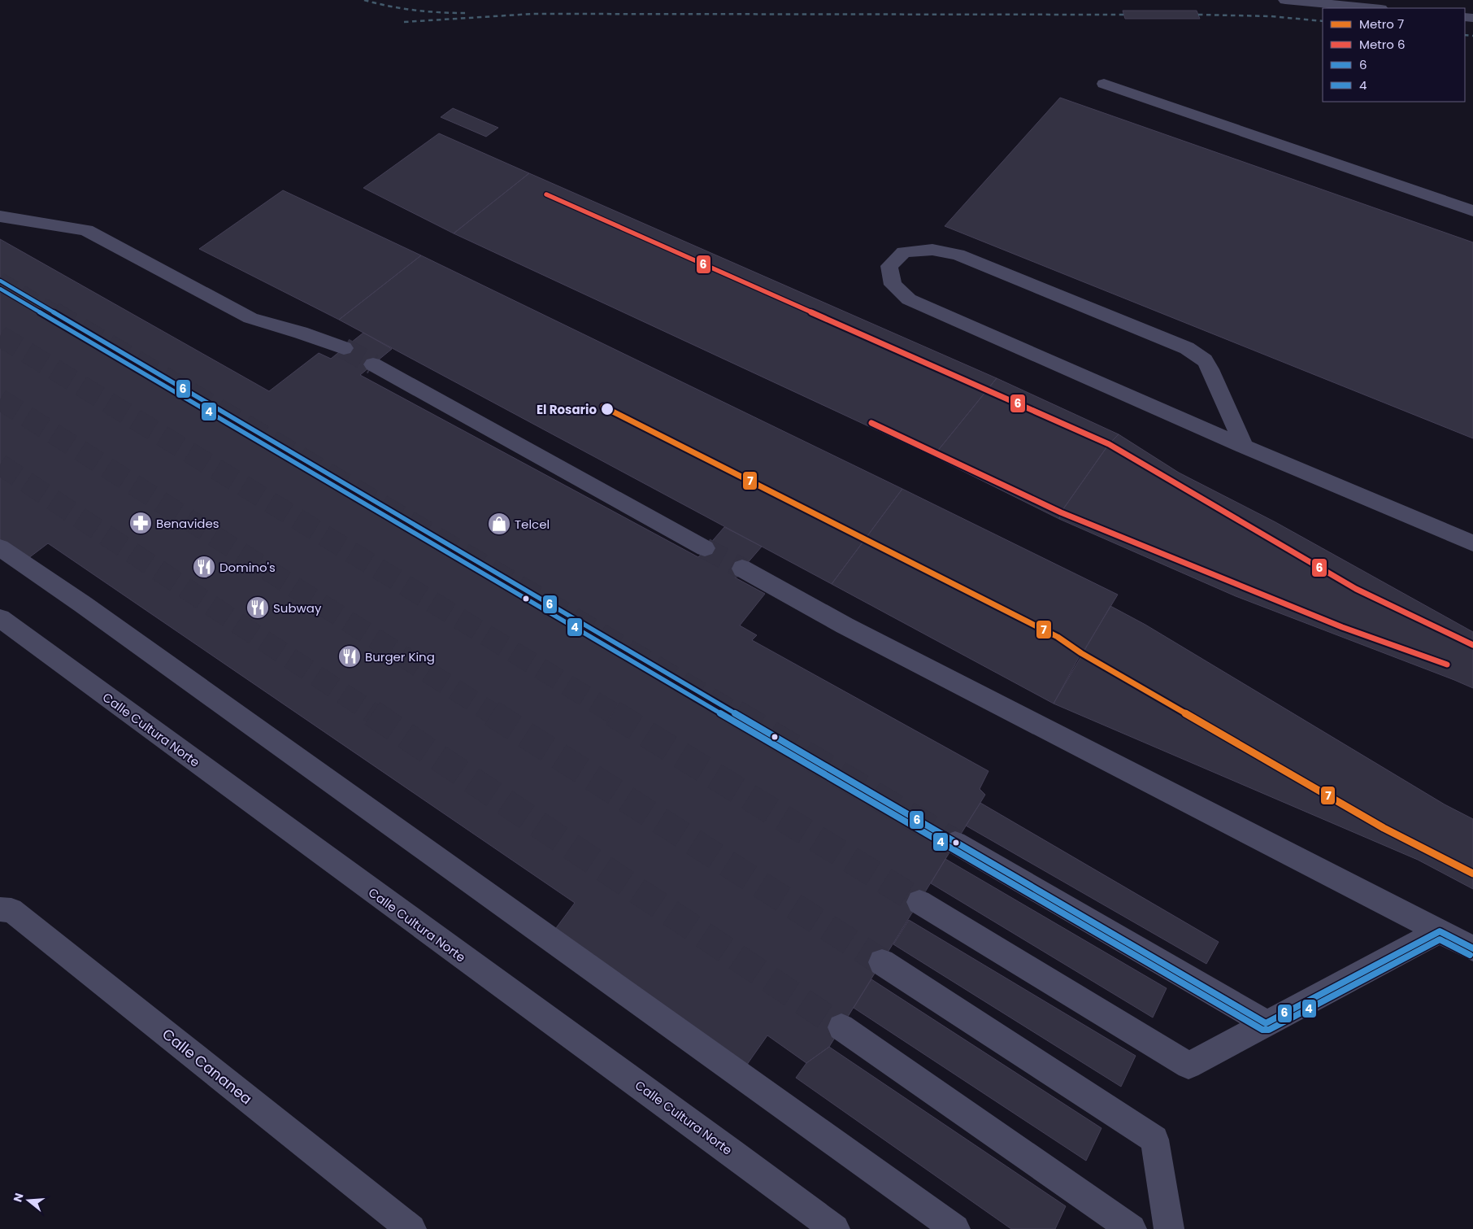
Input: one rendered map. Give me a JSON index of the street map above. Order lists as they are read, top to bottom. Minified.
{"streets":{"street":["Calle Cultura Norte","Calle Cananea"]},"places":{"other":["El Rosario"],"pharmacy":["Benavides"],"shop":["Telcel"],"restaurant":["Domino's","Subway","Burger King"]},"lines":["metro line 6","transit line 6","transit line 4","metro line 7"],"legend":["Metro 7","Metro 6","6","4"],"north":"left"}
